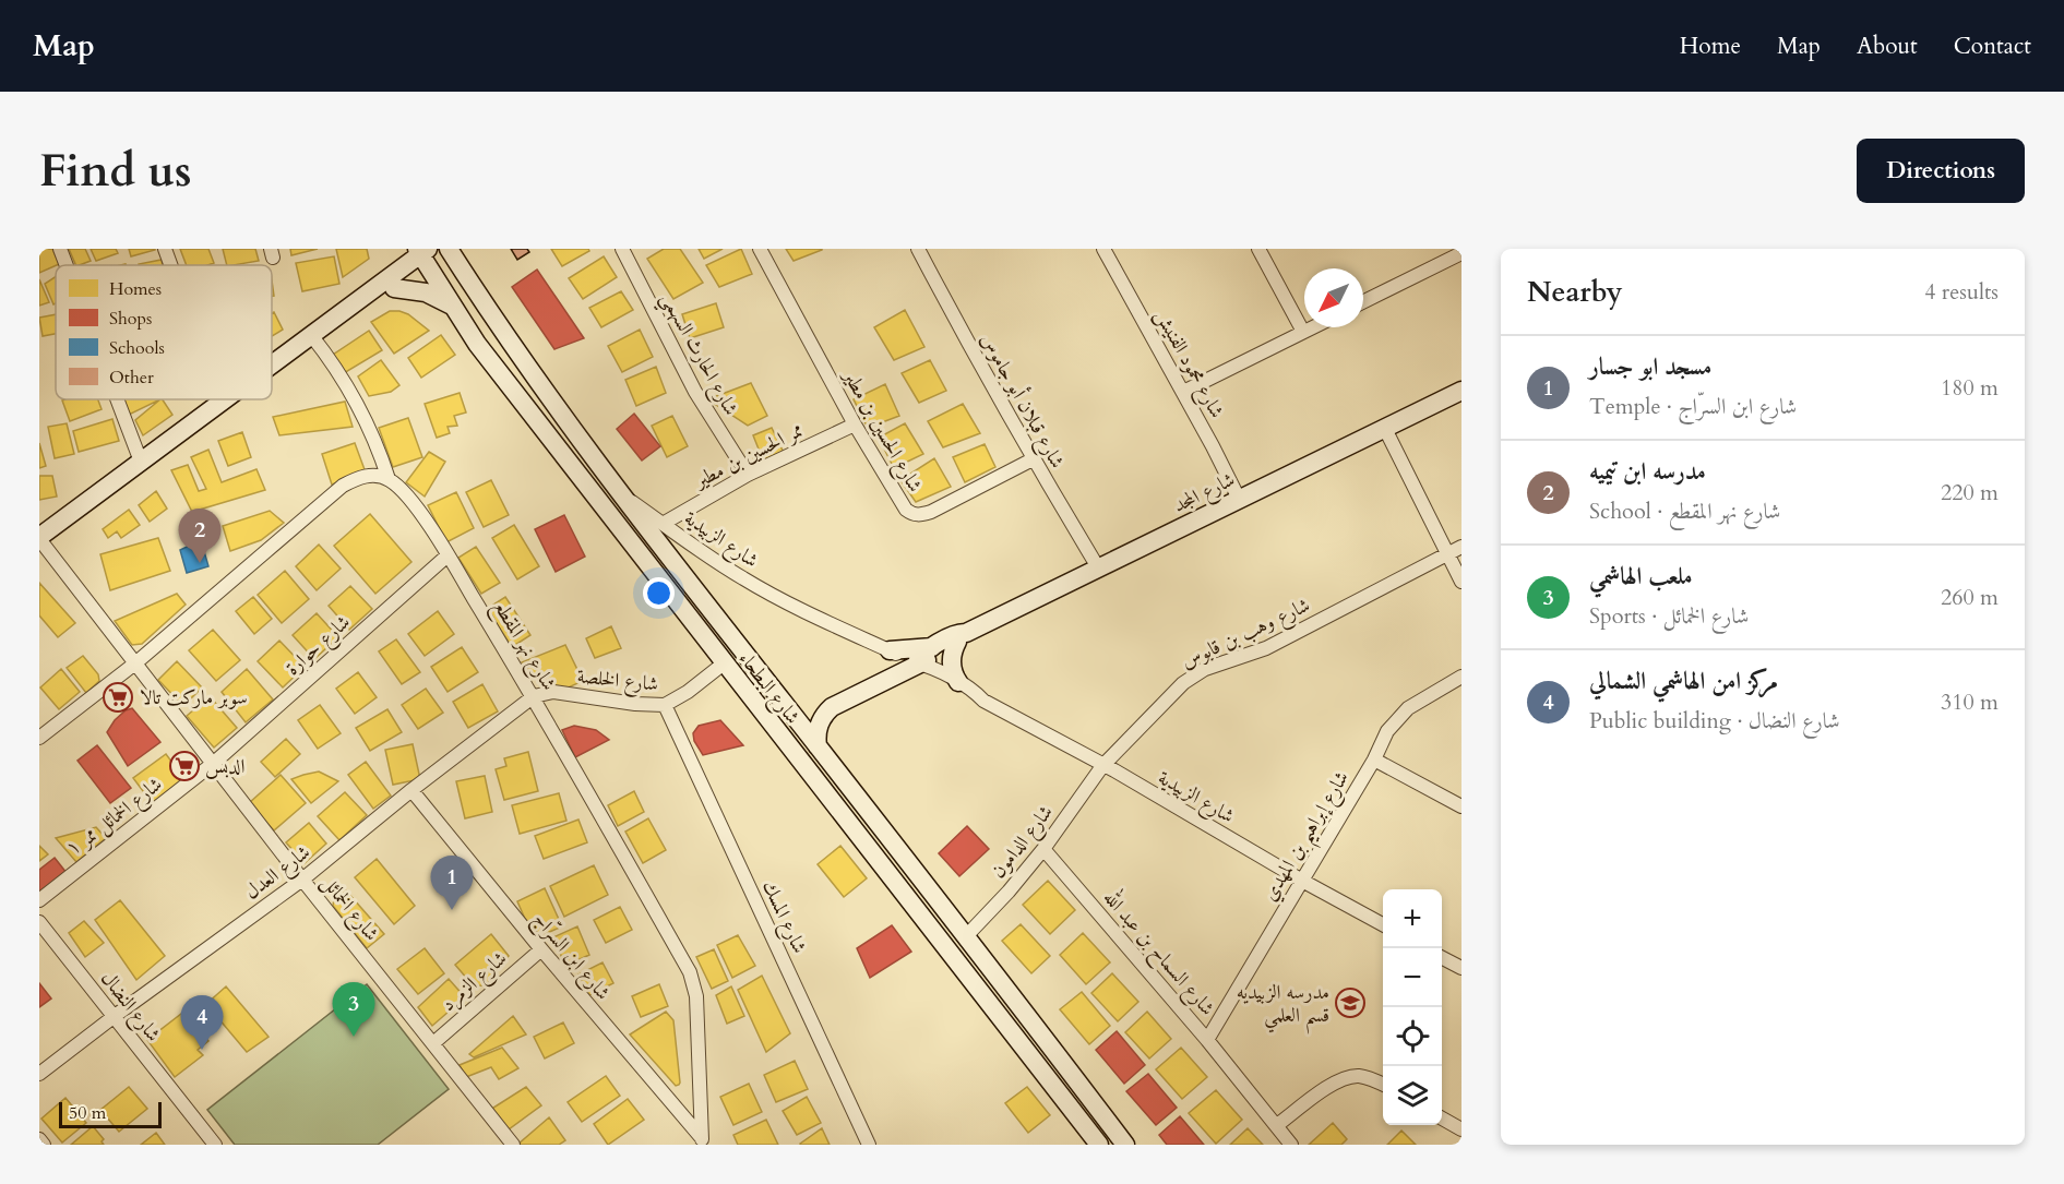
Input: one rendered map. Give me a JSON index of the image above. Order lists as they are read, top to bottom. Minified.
{"streets":{"street":["شارع الحارث السهمي","شارع محمود الفنيش","شارع قبلان أبو جاموس","شارع الحسين بن مطير","ممر الحسين بن مطير","شارع المجد","شارع الزبيدية","شارع وهب بن قابوس","شارع حوارة","شارع نهر المقطع","شارع الخلصة","شارع البطحاء","شارع الخمائل ممر ١","شارع إبراهيم بن المهدي","شارع الدامون","شارع العدل","شارع الخمائل","شارع المسك","شارع السماح بن عبد الله","شارع ابن السرّاج","شارع الزمرد","شارع النضال"]},"crossings":[["شارع الحارث السهمي","ممر الحسين بن مطير"],["شارع محمود الفنيش","شارع المجد"],["شارع قبلان أبو جاموس","شارع الحسين بن مطير"],["شارع قبلان أبو جاموس","شارع المجد"],["شارع الحسين بن مطير","ممر الحسين بن مطير"],["ممر الحسين بن مطير","شارع الزبيدية"],["شارع المجد","شارع الزبيدية"],["شارع المجد","شارع البطحاء"],["شارع الزبيدية","شارع وهب بن قابوس"],["شارع الزبيدية","شارع البطحاء"],["شارع الزبيدية","شارع إبراهيم بن المهدي"],["شارع الزبيدية","شارع الدامون"],["شارع وهب بن قابوس","شارع الدامون"],["شارع حوارة","شارع نهر المقطع"],["شارع حوارة","شارع الخمائل ممر ١"],["شارع حوارة","شارع الخمائل"],["شارع نهر المقطع","شارع الخلصة"],["شارع نهر المقطع","شارع العدل"],["شارع نهر المقطع","شارع ابن السرّاج"],["شارع الخلصة","شارع البطحاء"],["شارع الخلصة","شارع العدل"],["شارع الخلصة","شارع المسك"],["شارع البطحاء","شارع الدامون"],["شارع الخمائل ممر ١","شارع الخمائل"],["شارع إبراهيم بن المهدي","شارع السماح بن عبد الله"],["شارع الدامون","شارع السماح بن عبد الله"],["شارع العدل","شارع الخمائل"],["شارع العدل","شارع ابن السرّاج"],["شارع العدل","شارع النضال"],["شارع الخمائل","شارع الزمرد"],["شارع ابن السرّاج","شارع الزمرد"]],"places":{"supermarket":["سوبر ماركت تالا","الدبس"],"school or university":["مدرسه الزبيديه قسم العلمي"]},"legend":["Homes","Shops","Schools","Other"],"scale_bar":"50 m","north":"bottom left","page":{"header":"Map","nav":["Home","Map","About","Contact"],"buttons":"Directions","title":"Find us","heading":["Nearby","4 results"],"list":[{"mark":"1","name":"مسجد ابو جسار","note":"Temple · شارع ابن السرّاج","value":"180 m"},{"mark":"2","name":"مدرسه ابن تيميه","note":"School · شارع نهر المقطع","value":"220 m"},{"mark":"3","name":"ملعب الهاشمي","note":"Sports · شارع الخمائل","value":"260 m"},{"mark":"4","name":"مركز امن الهاشمي الشمالي","note":"Public building · شارع النضال","value":"310 m"}],"pins":["2","1","3","4"],"map_buttons":["+","−"],"scale":"50 m"}}
